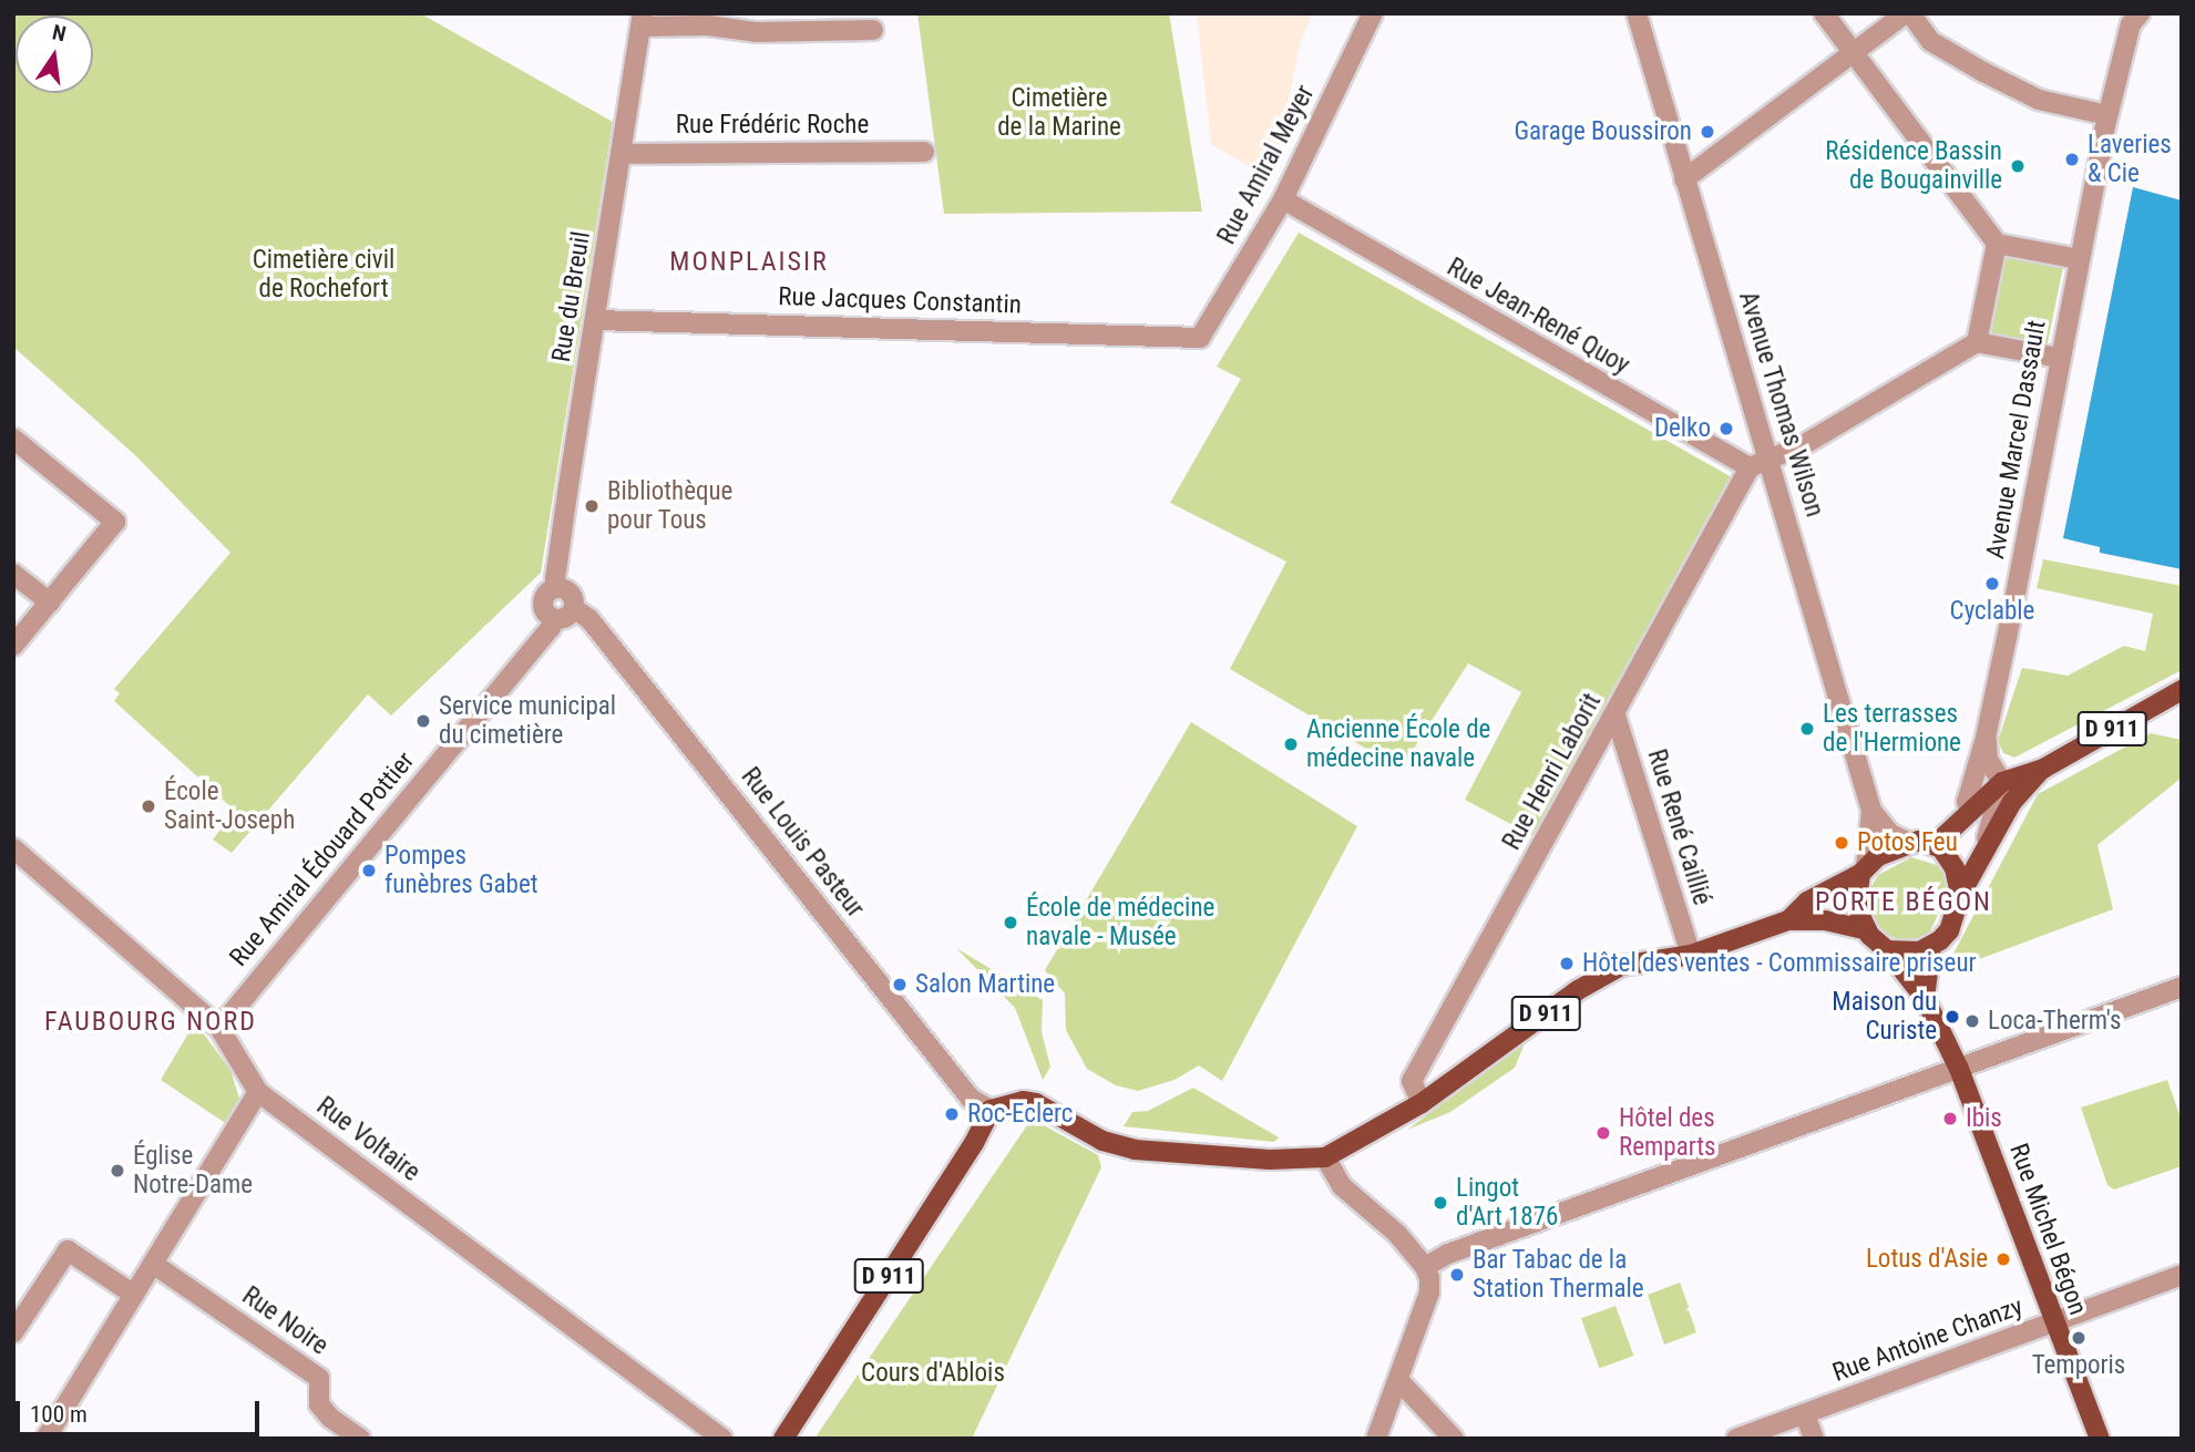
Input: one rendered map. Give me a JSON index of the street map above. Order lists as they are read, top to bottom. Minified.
{"streets":{"main road":["D 911","Rue Michel Bégon"],"street":["Rue Frédéric Roche","Rue Amiral Meyer","Rue du Breuil","Rue Jacques Constantin","Rue Jean-René Quoy","Avenue Thomas Wilson","Avenue Marcel Dassault","Rue Henri Laborit","Rue René Caillié","Rue Louis Pasteur","Rue Amiral Édouard Pottier","Rue Voltaire","Rue Noire","Rue Antoine Chanzy"]},"crossings":[["Rue Frédéric Roche","Rue du Breuil"],["Rue Amiral Meyer","Rue Jacques Constantin"],["Rue Amiral Meyer","Rue Jean-René Quoy"],["Rue du Breuil","Rue Jacques Constantin"],["Rue du Breuil","Rue Louis Pasteur"],["Rue du Breuil","Rue Amiral Édouard Pottier"],["Rue Jean-René Quoy","Rue Henri Laborit"],["Avenue Thomas Wilson","D 911"],["Avenue Thomas Wilson","Rue Michel Bégon"],["Avenue Marcel Dassault","D 911"],["D 911","Rue Henri Laborit"],["D 911","Rue René Caillié"],["D 911","Rue Louis Pasteur"],["D 911","Rue Michel Bégon"],["Rue Henri Laborit","Rue René Caillié"],["Rue Louis Pasteur","Rue Amiral Édouard Pottier"],["Rue Amiral Édouard Pottier","Rue Voltaire"],["Rue Michel Bégon","Rue Antoine Chanzy"]],"districts":["MONPLAISIR","PORTE BÉGON","FAUBOURG NORD"],"parks":["Cimetière de la Marine","Cimetière civil de Rochefort","Cours d'Ablois"],"places":["Garage Boussiron","Laveries & Cie","Résidence Bassin de Bougainville","Delko","Bibliothèque pour Tous","Cyclable","Service municipal du cimetière","Les terrasses de l'Hermione","Ancienne École de médecine navale","École Saint-Joseph","Potos Feu","Pompes funèbres Gabet","École de médecine navale - Musée","Hôtel des ventes - Commissaire priseur","Salon Martine","Maison du Curiste","Loca-Therm's","Roc-Eclerc","Ibis","Hôtel des Remparts","Église Notre-Dame","Lingot d'Art 1876","Lotus d'Asie","Bar Tabac de la Station Thermale","Temporis"],"scale_bar":"100 m","north":"top"}
